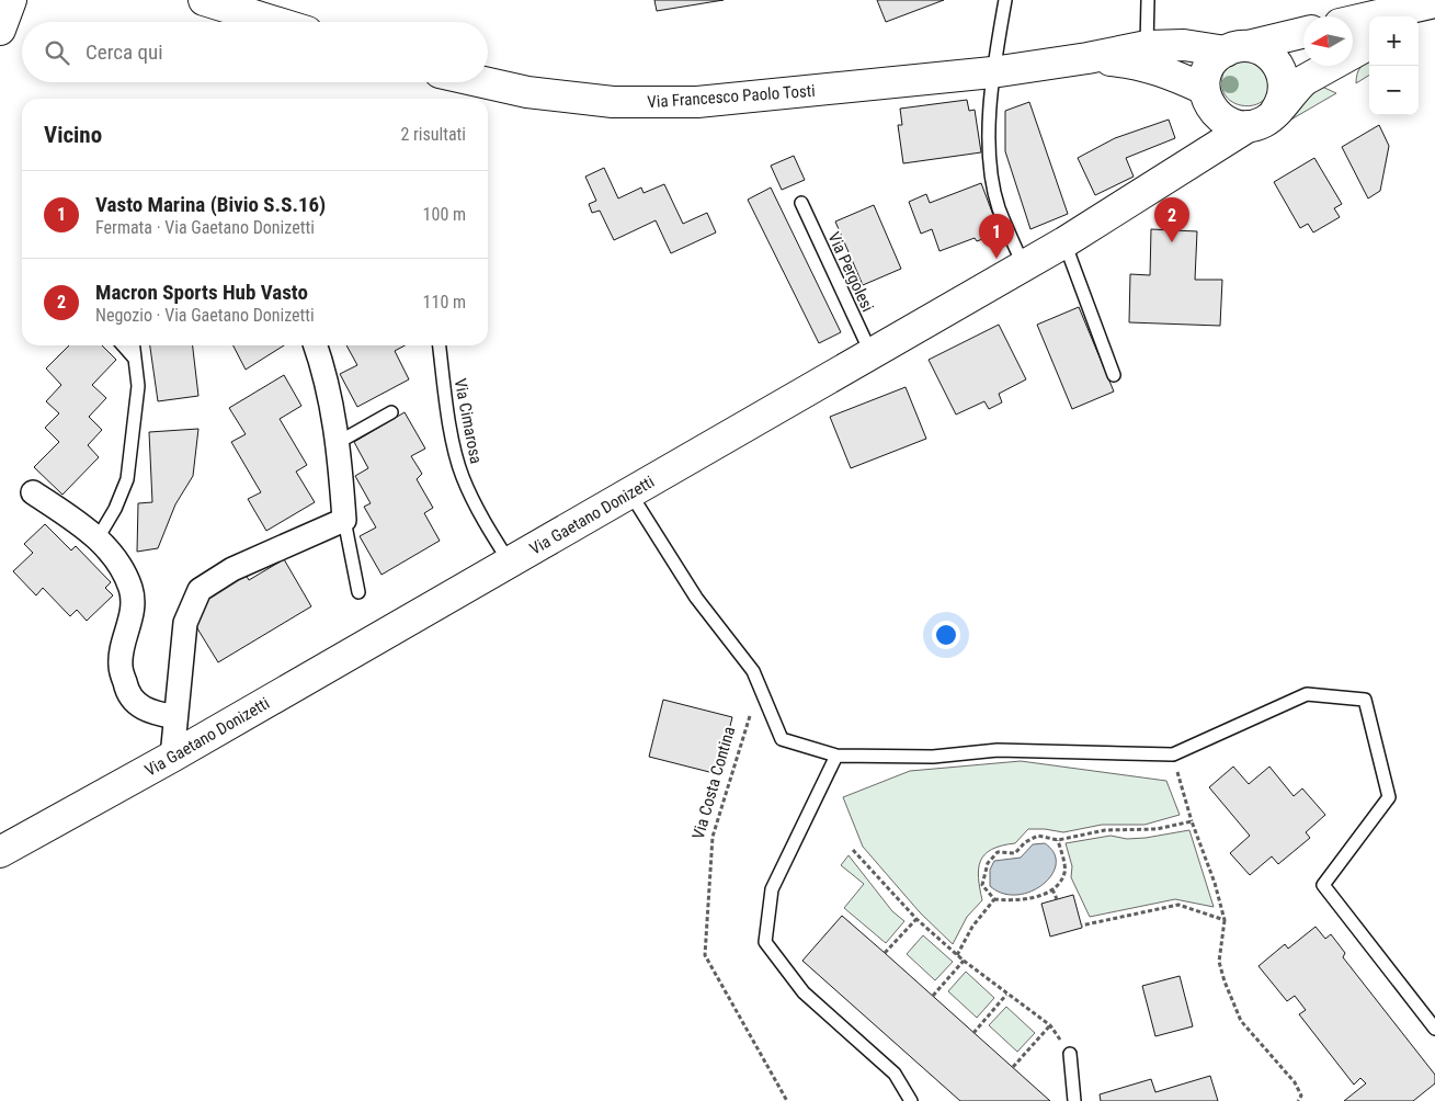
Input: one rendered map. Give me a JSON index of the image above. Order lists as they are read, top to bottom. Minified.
{"streets":{"main road":["Via Francesco Paolo Tosti","Via Gaetano Donizetti"],"lane":["Via Pergolesi","Via Cimarosa"],"path":["Via Costa Contina"]},"crossings":[["Via Francesco Paolo Tosti","Via Gaetano Donizetti"],["Via Pergolesi","Via Gaetano Donizetti"],["Via Cimarosa","Via Gaetano Donizetti"]],"north":"left","page":{"map_buttons":["+","−"],"search":"Cerca qui","heading":["Vicino","2 risultati"],"list":[{"mark":"1","name":"Vasto Marina (Bivio S.S.16)","note":"Fermata · Via Gaetano Donizetti","value":"100 m"},{"mark":"2","name":"Macron Sports Hub Vasto","note":"Negozio · Via Gaetano Donizetti","value":"110 m"}],"pins":["2","1"]}}
